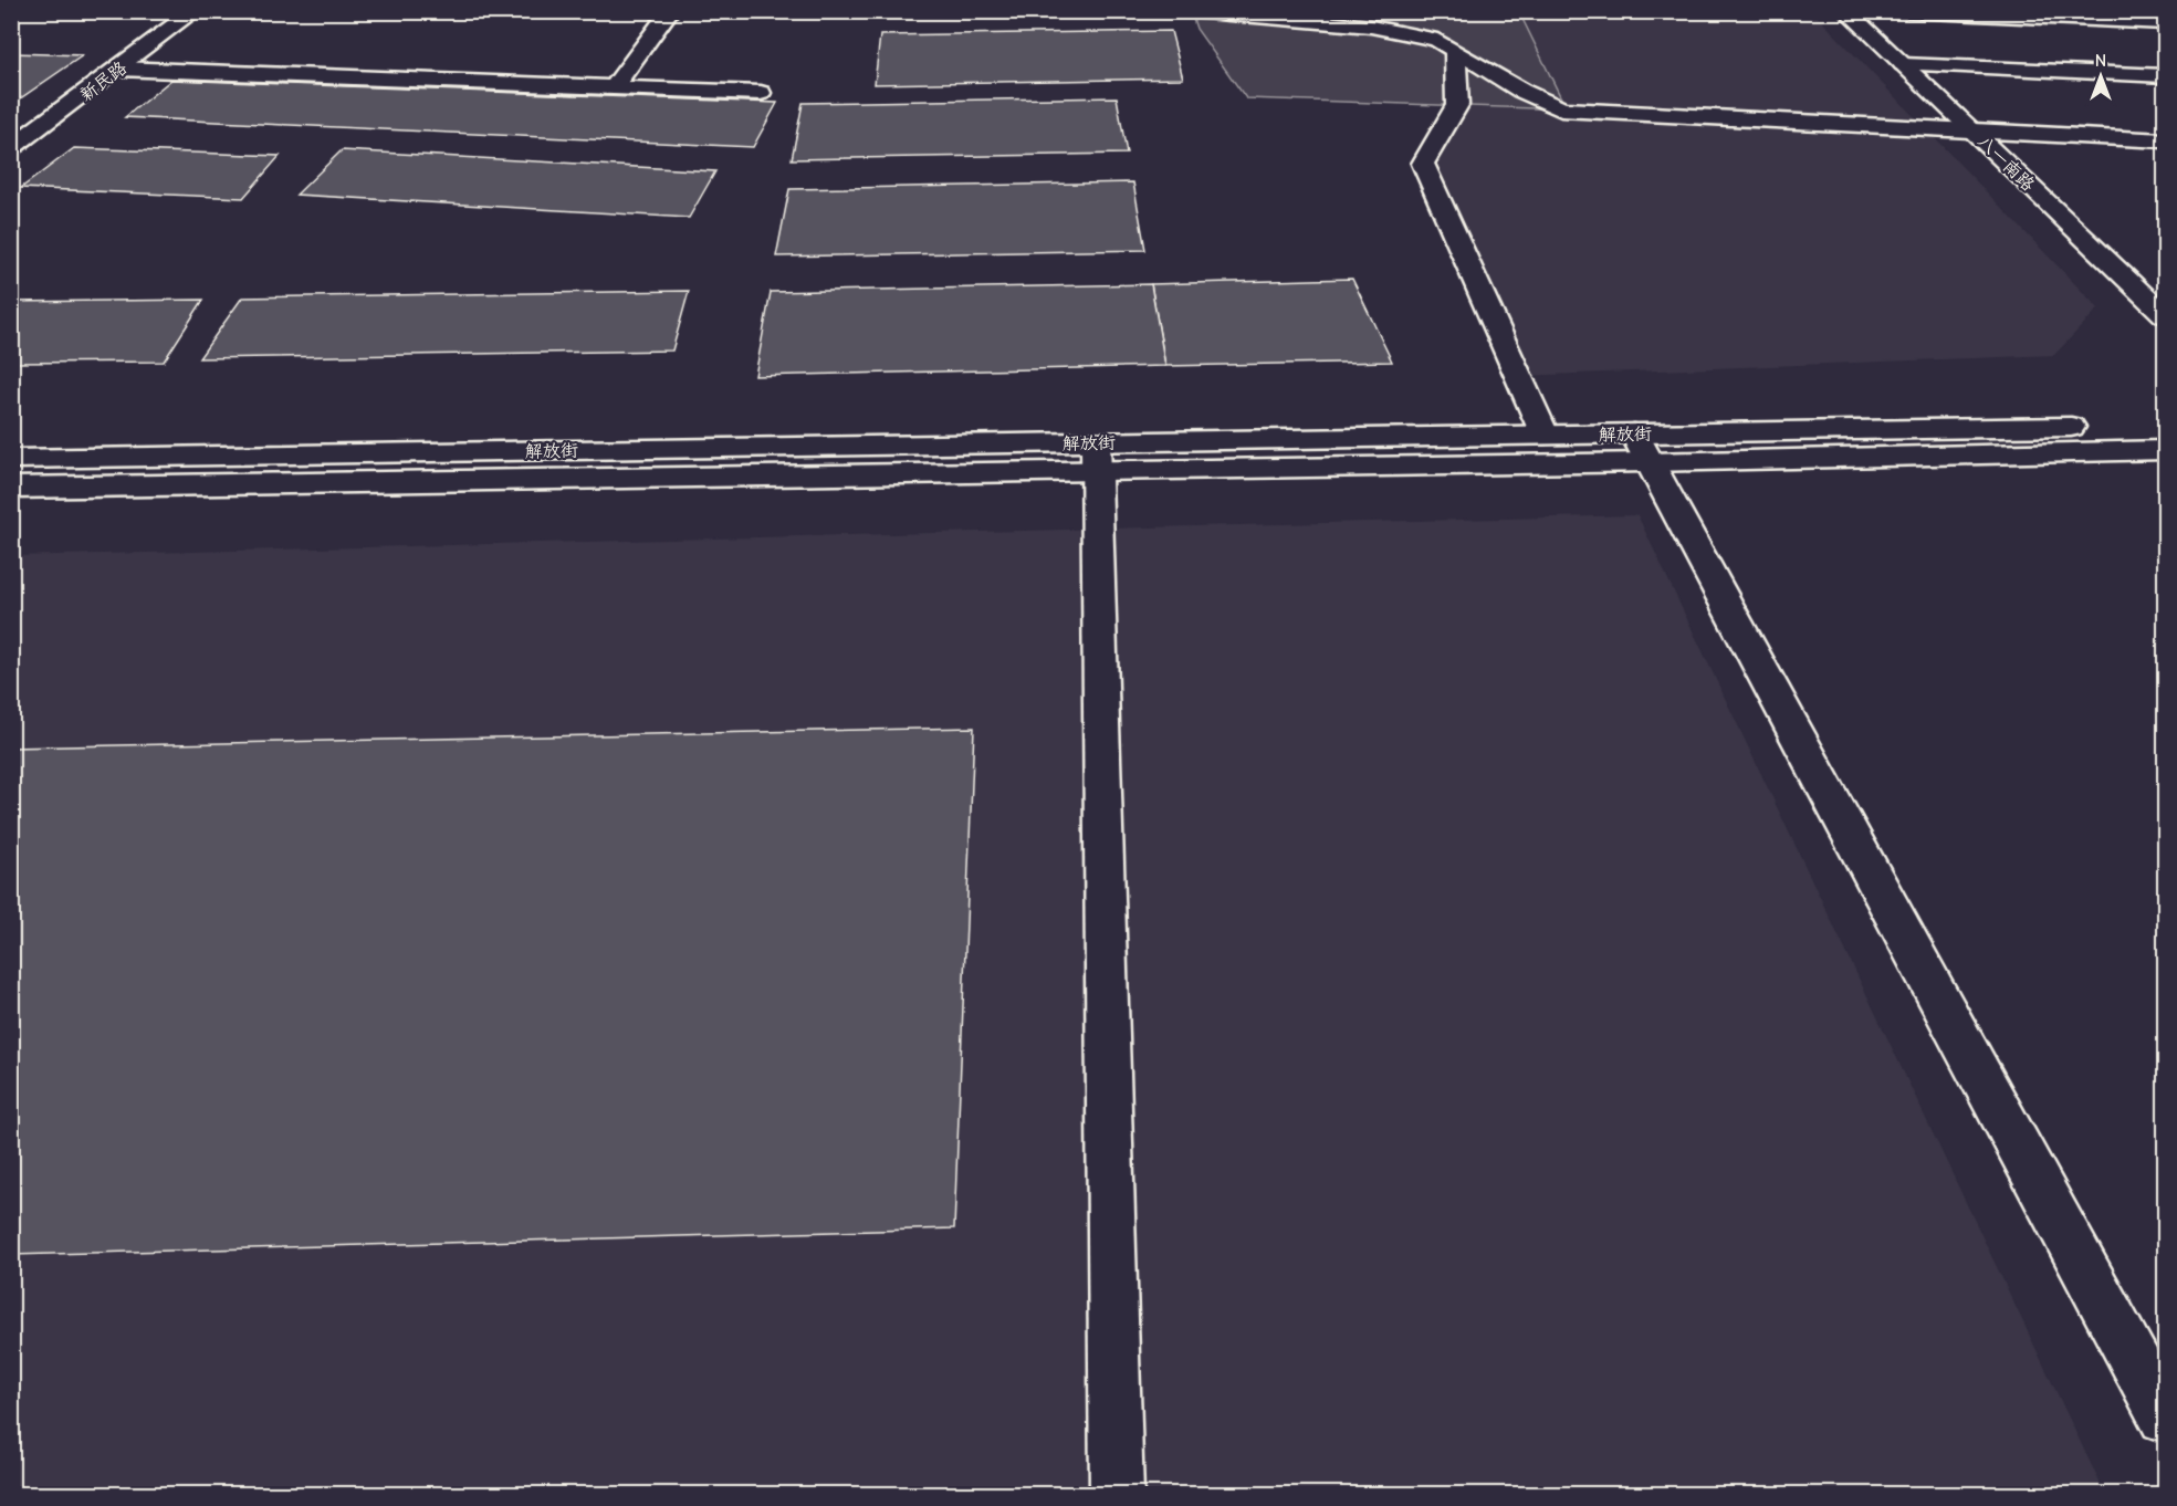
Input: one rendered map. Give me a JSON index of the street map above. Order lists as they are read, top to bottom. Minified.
{"streets":{"street":["新民路","八一南路","解放街"]},"north":"top"}
